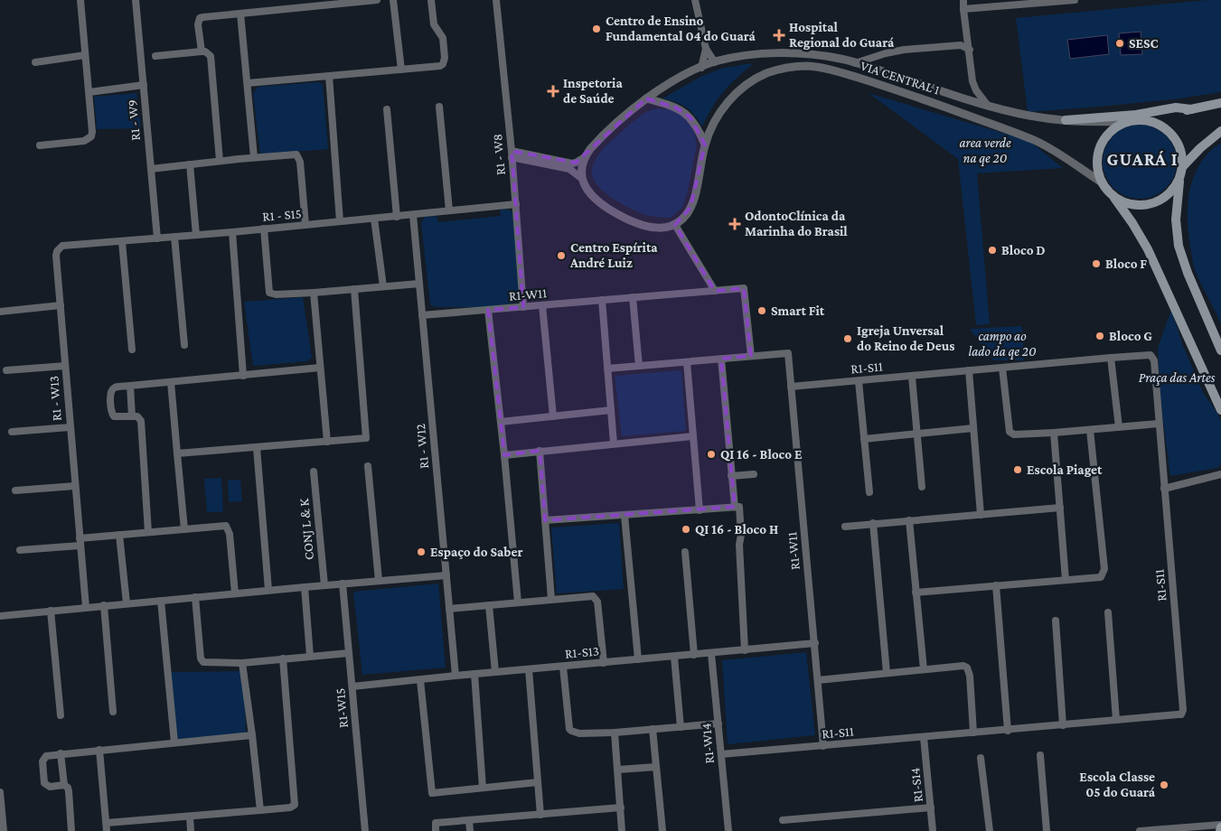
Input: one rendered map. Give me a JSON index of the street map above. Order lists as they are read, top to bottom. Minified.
{"streets":{"street":["VIA CENTRAL 1","R1 - W9","R1 - W8","R1 - S15","R1-W11","R1-S11","R1 - W13","R1 - W12","CONJ L & K","R1-S13","R1-W15","R1-W14","R1-S14"]},"crossings":[["R1 - W9","R1 - S15"],["R1 - W8","R1 - S15"],["R1 - W8","R1-W11"],["R1 - S15","R1 - W13"],["R1 - S15","R1 - W12"],["R1-W11","R1-S11"],["R1-W11","R1 - W12"],["R1-W11","R1-S13"],["R1-S11","R1-W14"],["R1-S11","R1-S14"],["R1 - W12","R1-S13"],["R1-S13","R1-W15"],["R1-S13","R1-W14"]],"districts":["GUARÁ I"],"parks":["area verde na qe 20","campo ao lado da qe 20","Praça das Artes"],"places":{"other":["Centro de Ensino Fundamental 04 do Guará","SESC","Bloco D","Centro Espírita André Luiz","Bloco F","Smart Fit","Bloco G","Igreja Unversal do Reino de Deus","QI 16 - Bloco E","Escola Piaget","QI 16 - Bloco H","Espaço do Saber","Escola Classe 05 do Guará"],"health":["Hospital Regional do Guará","Inspetoria de Saúde","OdontoClínica da Marinha do Brasil"]}}
